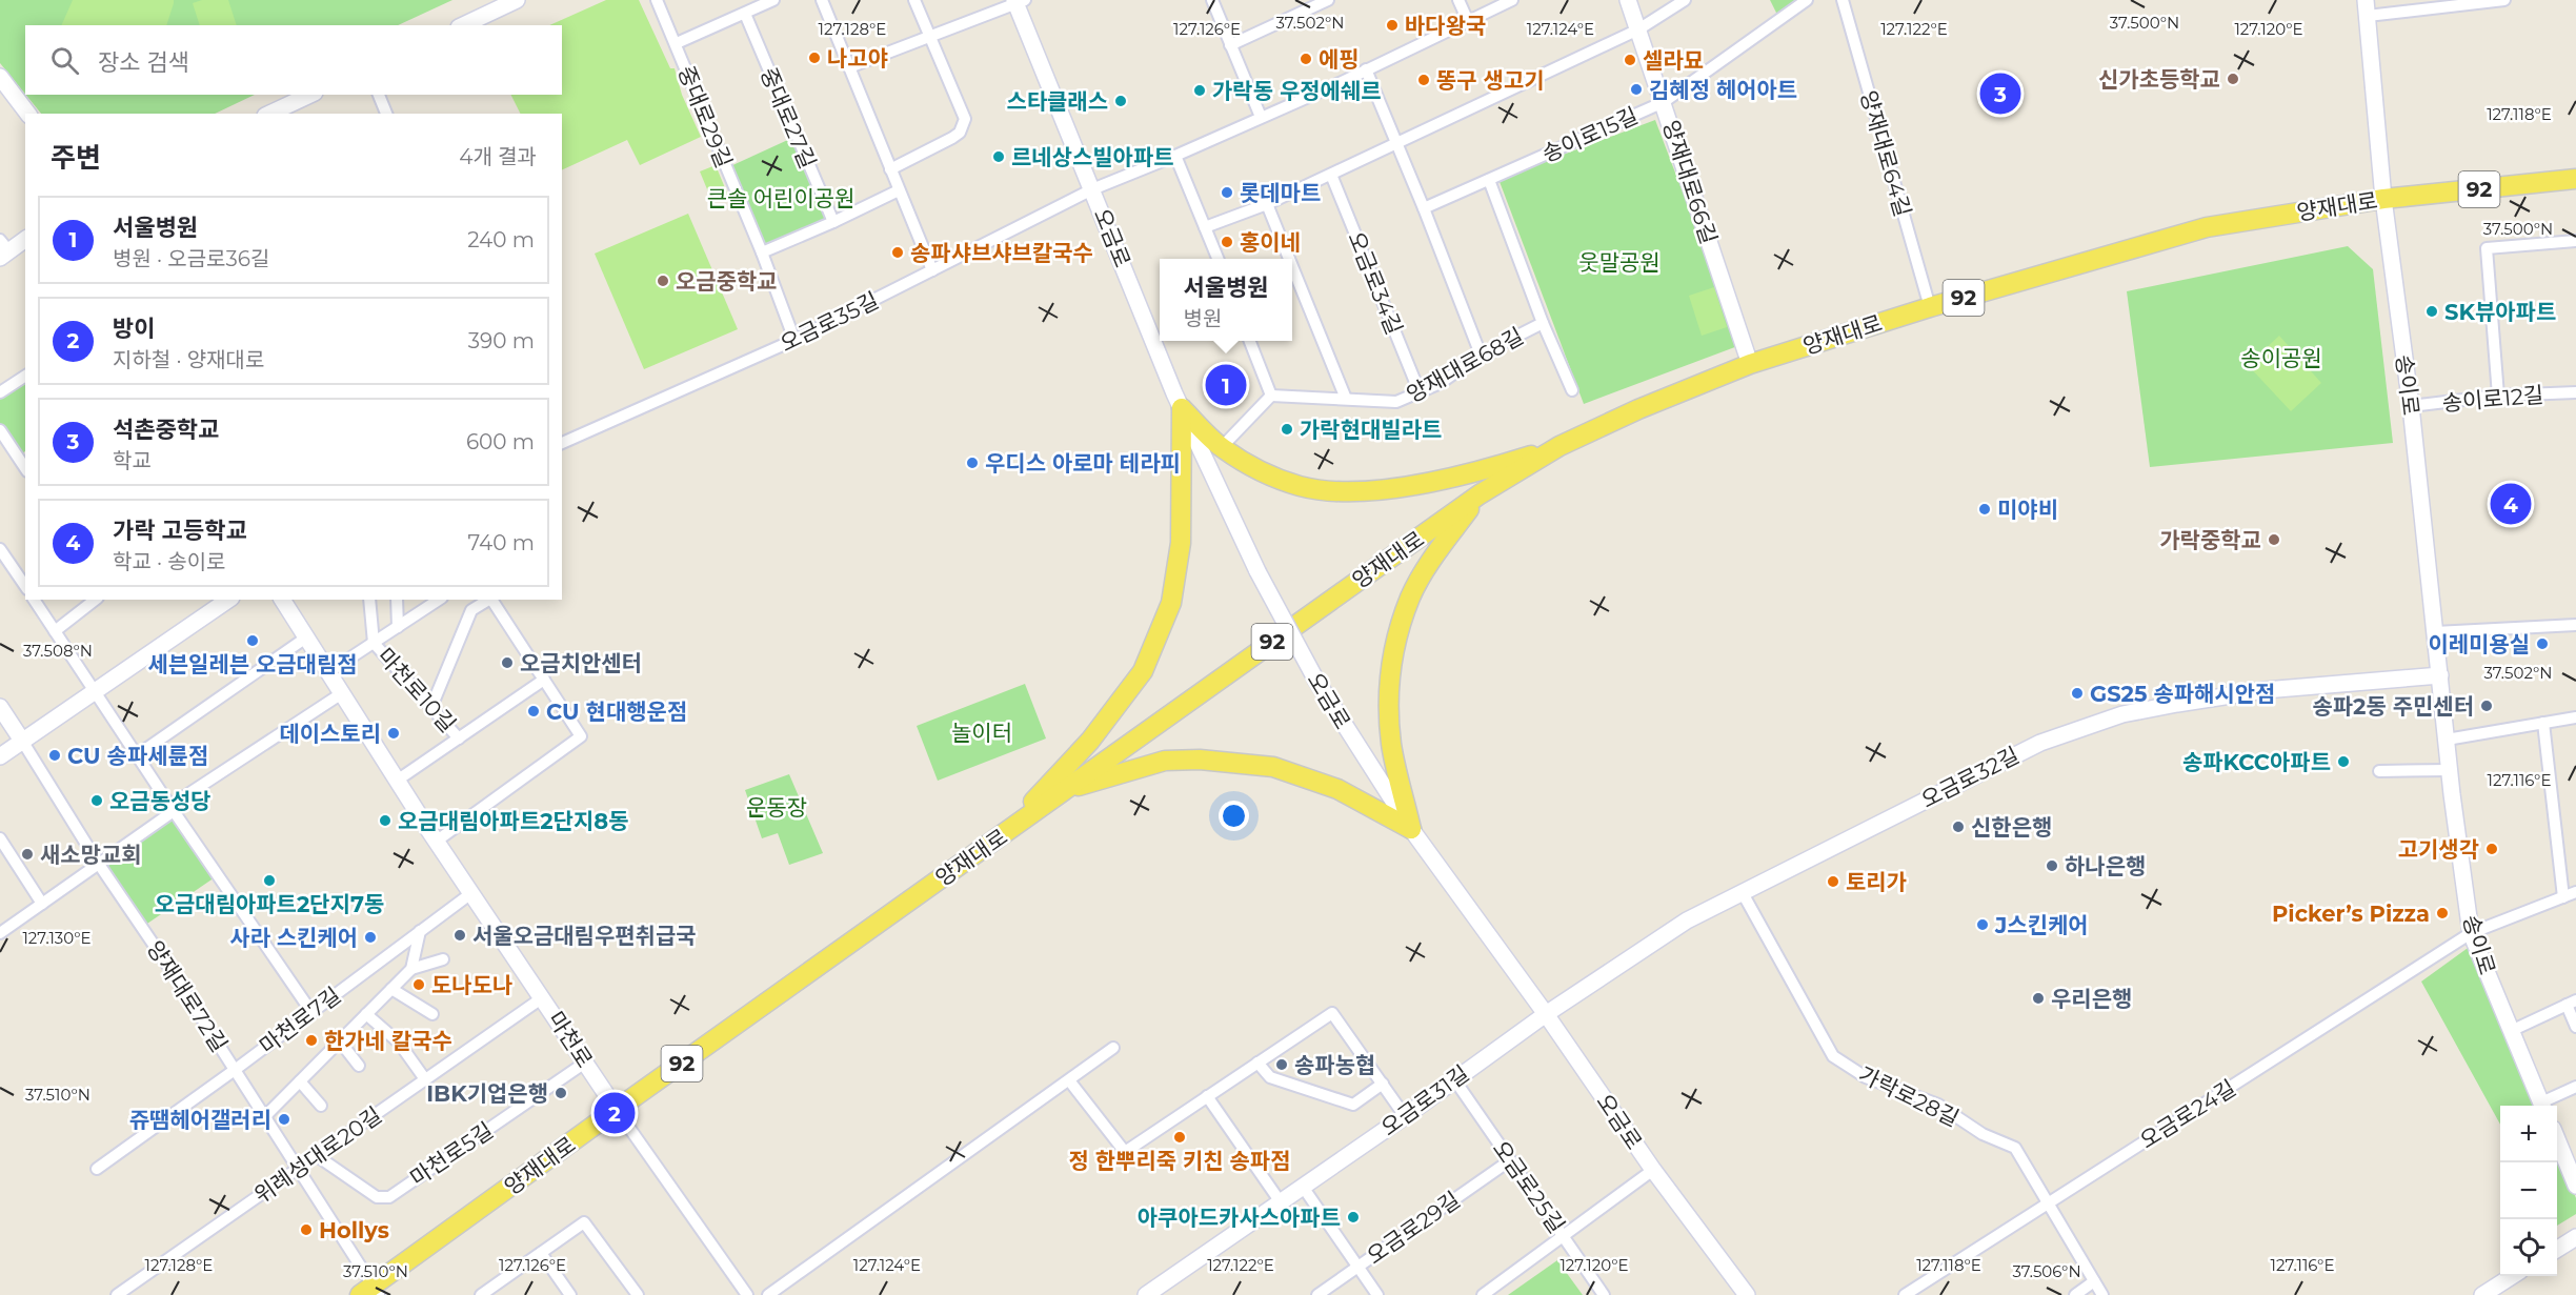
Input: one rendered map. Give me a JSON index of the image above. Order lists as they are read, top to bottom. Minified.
{"streets":{"main road":["92","양재대로"],"street":["중대로29길","중대로27길","송이로15길","양재대로64길","양재대로66길","오금로","오금로34길","오금로35길","양재대로68길","송이로","송이로12길","마천로10길","오금로32길","양재대로72길","마천로7길","마천로","가락로28길","오금로31길","오금로24길","마천로5길","위례성대로20길","오금로25길","오금로29길"]},"crossings":[["중대로29길","오금로35길"],["송이로15길","양재대로66길"],["송이로15길","양재대로68길"],["양재대로64길","양재대로"],["양재대로66길","양재대로"],["양재대로","송이로"],["양재대로","양재대로72길"],["양재대로","마천로"],["오금로","오금로35길"],["오금로","오금로32길"],["오금로","오금로31길"],["오금로34길","양재대로68길"],["송이로","송이로12길"],["송이로","오금로32길"],["송이로","오금로24길"],["마천로10길","마천로"],["오금로32길","가락로28길"],["오금로32길","오금로31길"],["양재대로72길","마천로7길"],["양재대로72길","위례성대로20길"],["마천로7길","마천로"],["마천로","마천로5길"],["마천로","위례성대로20길"],["가락로28길","오금로24길"],["오금로31길","오금로25길"],["마천로5길","위례성대로20길"],["오금로25길","오금로29길"]],"parks":["큰솔 어린이공원","웃말공원","송이공원","놀이터","운동장"],"places":["바다왕국","나고야","에핑","셀라묘","신가초등학교","똥구 생고기","김혜정 헤어아트","가락동 우정에쉐르","스타클래스","르네상스빌아파트","롯데마트","홍이네","송파샤브샤브칼국수","오금중학교","SK뷰아파트","가락현대빌라트","우디스 아로마 테라피","미야비","가락중학교","세븐일레븐 오금대림점","이레미용실","오금치안센터","GS25 송파해시안점","송파2동 주민센터","CU 현대행운점","데이스토리","CU 송파세륜점","송파KCC아파트","오금동성당","오금대림아파트2단지8동","신한은행","고기생각","새소망교회","하나은행","오금대림아파트2단지7동","토리가","Picker’s Pizza","J스킨케어","서울오금대림우편취급국","사라 스킨케어","도나도나","우리은행","한가네 칼국수","송파농협","IBK기업은행","쥬땜헤어갤러리","정 한뿌리죽 키친 송파점","아쿠아드카사스아파트","Hollys"],"page":{"search":"장소 검색","pins":["3","1","4","2"],"heading":["주변","4개 결과"],"list":[{"mark":"1","name":"서울병원","note":"병원 · 오금로36길","value":"240 m"},{"mark":"2","name":"방이","note":"지하철 · 양재대로","value":"390 m"},{"mark":"3","name":"석촌중학교","note":"학교","value":"600 m"},{"mark":"4","name":"가락 고등학교","note":"학교 · 송이로","value":"740 m"}],"popup":["서울병원","병원"],"map_buttons":["+","−"]},"coordinates":["37.500°N","37.502°N","127.128°E","127.126°E","127.124°E","127.122°E","127.120°E","127.118°E","37.508°N","127.116°E","127.130°E","37.510°N","37.506°N"]}
